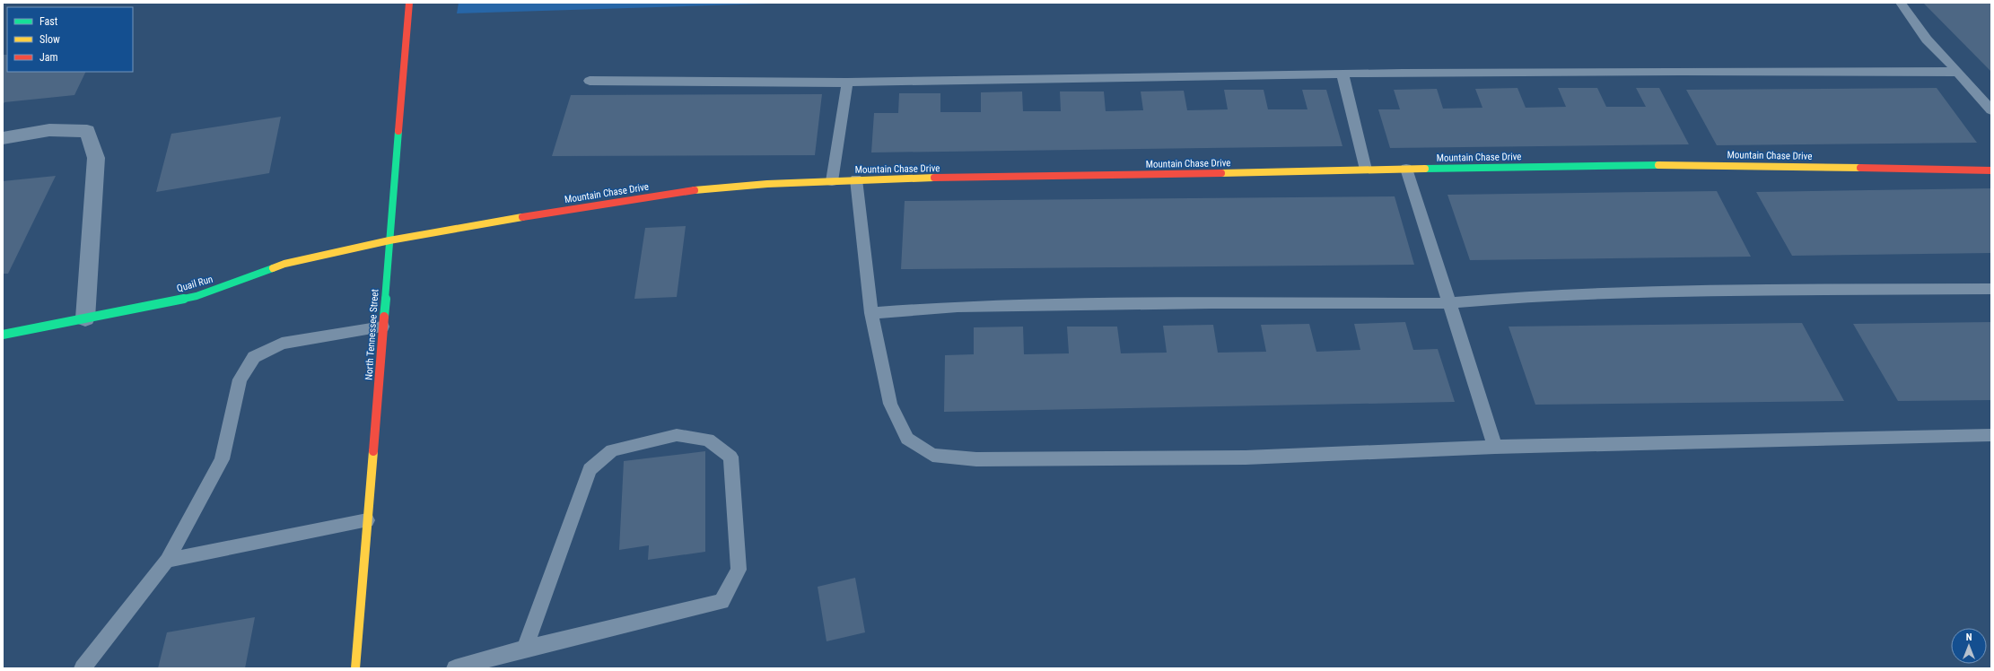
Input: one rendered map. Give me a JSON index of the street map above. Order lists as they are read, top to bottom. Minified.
{"streets":{"street":["Mountain Chase Drive","Quail Run","North Tennessee Street"]},"crossings":[["Mountain Chase Drive","Quail Run"],["Mountain Chase Drive","North Tennessee Street"],["Quail Run","North Tennessee Street"]],"legend":["Fast","Slow","Jam"],"north":"top"}
